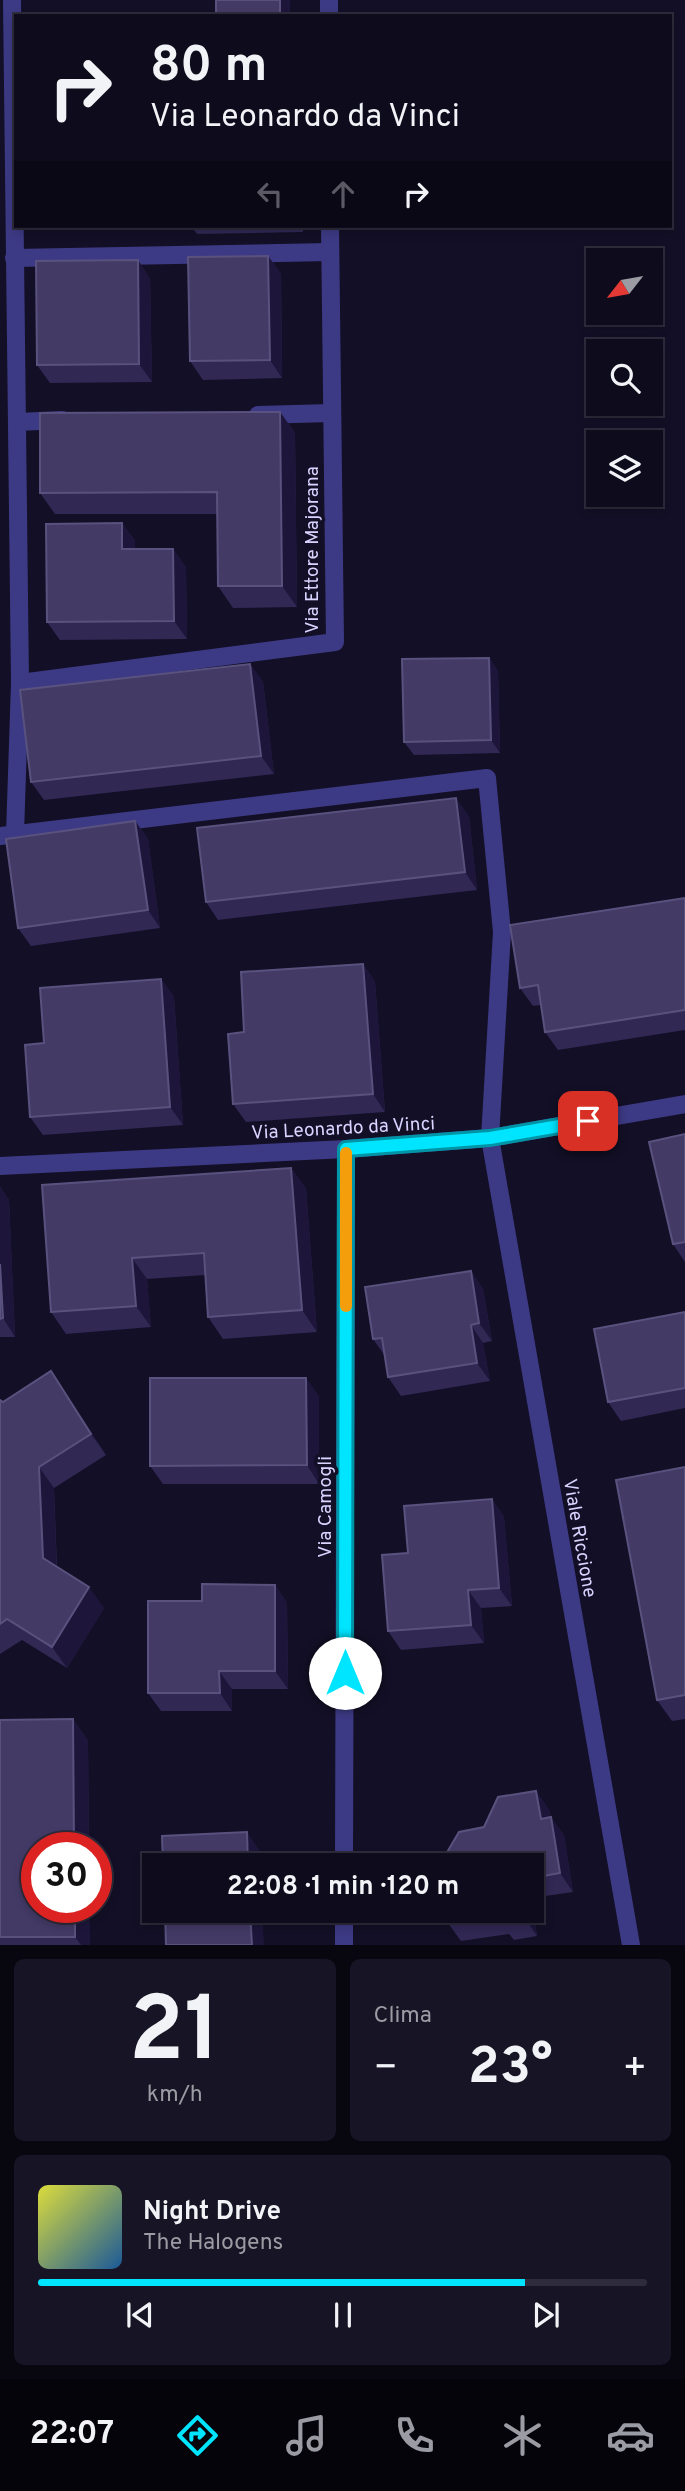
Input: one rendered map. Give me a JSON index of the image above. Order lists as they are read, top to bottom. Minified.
{"streets":{"street":["Via Ettore Majorana","Via Leonardo da Vinci","Via Camogli","Viale Riccione"]},"crossings":[["Via Leonardo da Vinci","Via Camogli"],["Via Leonardo da Vinci","Viale Riccione"]],"north":"bottom left","page":{"turn":["80 m","Via Leonardo da Vinci"],"limit":"30","trip":"22:08 · 1 min · 120 m","tile":[["21","km/h"],"Clima"],"heat":["−","23°","+"],"song":["Night Drive","The Halogens"],"tabs":"22:07"}}
